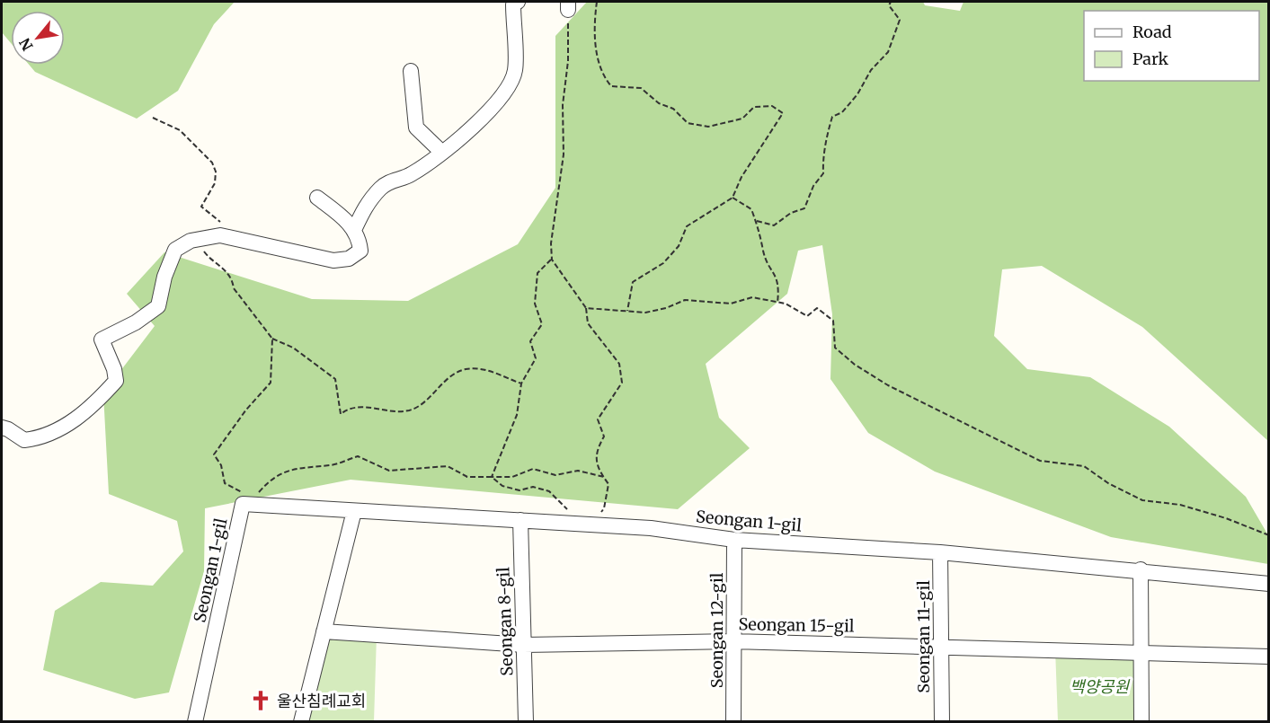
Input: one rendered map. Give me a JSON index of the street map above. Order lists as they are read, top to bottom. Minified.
{"streets":{"street":["Seongan 1-gil","Seongan 8-gil","Seongan 15-gil","Seongan 12-gil","Seongan 11-gil"]},"crossings":[["Seongan 1-gil","Seongan 8-gil"],["Seongan 1-gil","Seongan 12-gil"],["Seongan 1-gil","Seongan 11-gil"],["Seongan 8-gil","Seongan 15-gil"],["Seongan 15-gil","Seongan 12-gil"],["Seongan 15-gil","Seongan 11-gil"]],"parks":["백양공원"],"places":{"church":["울산침례교회"]},"legend":["Road","Park"],"north":"bottom left"}
